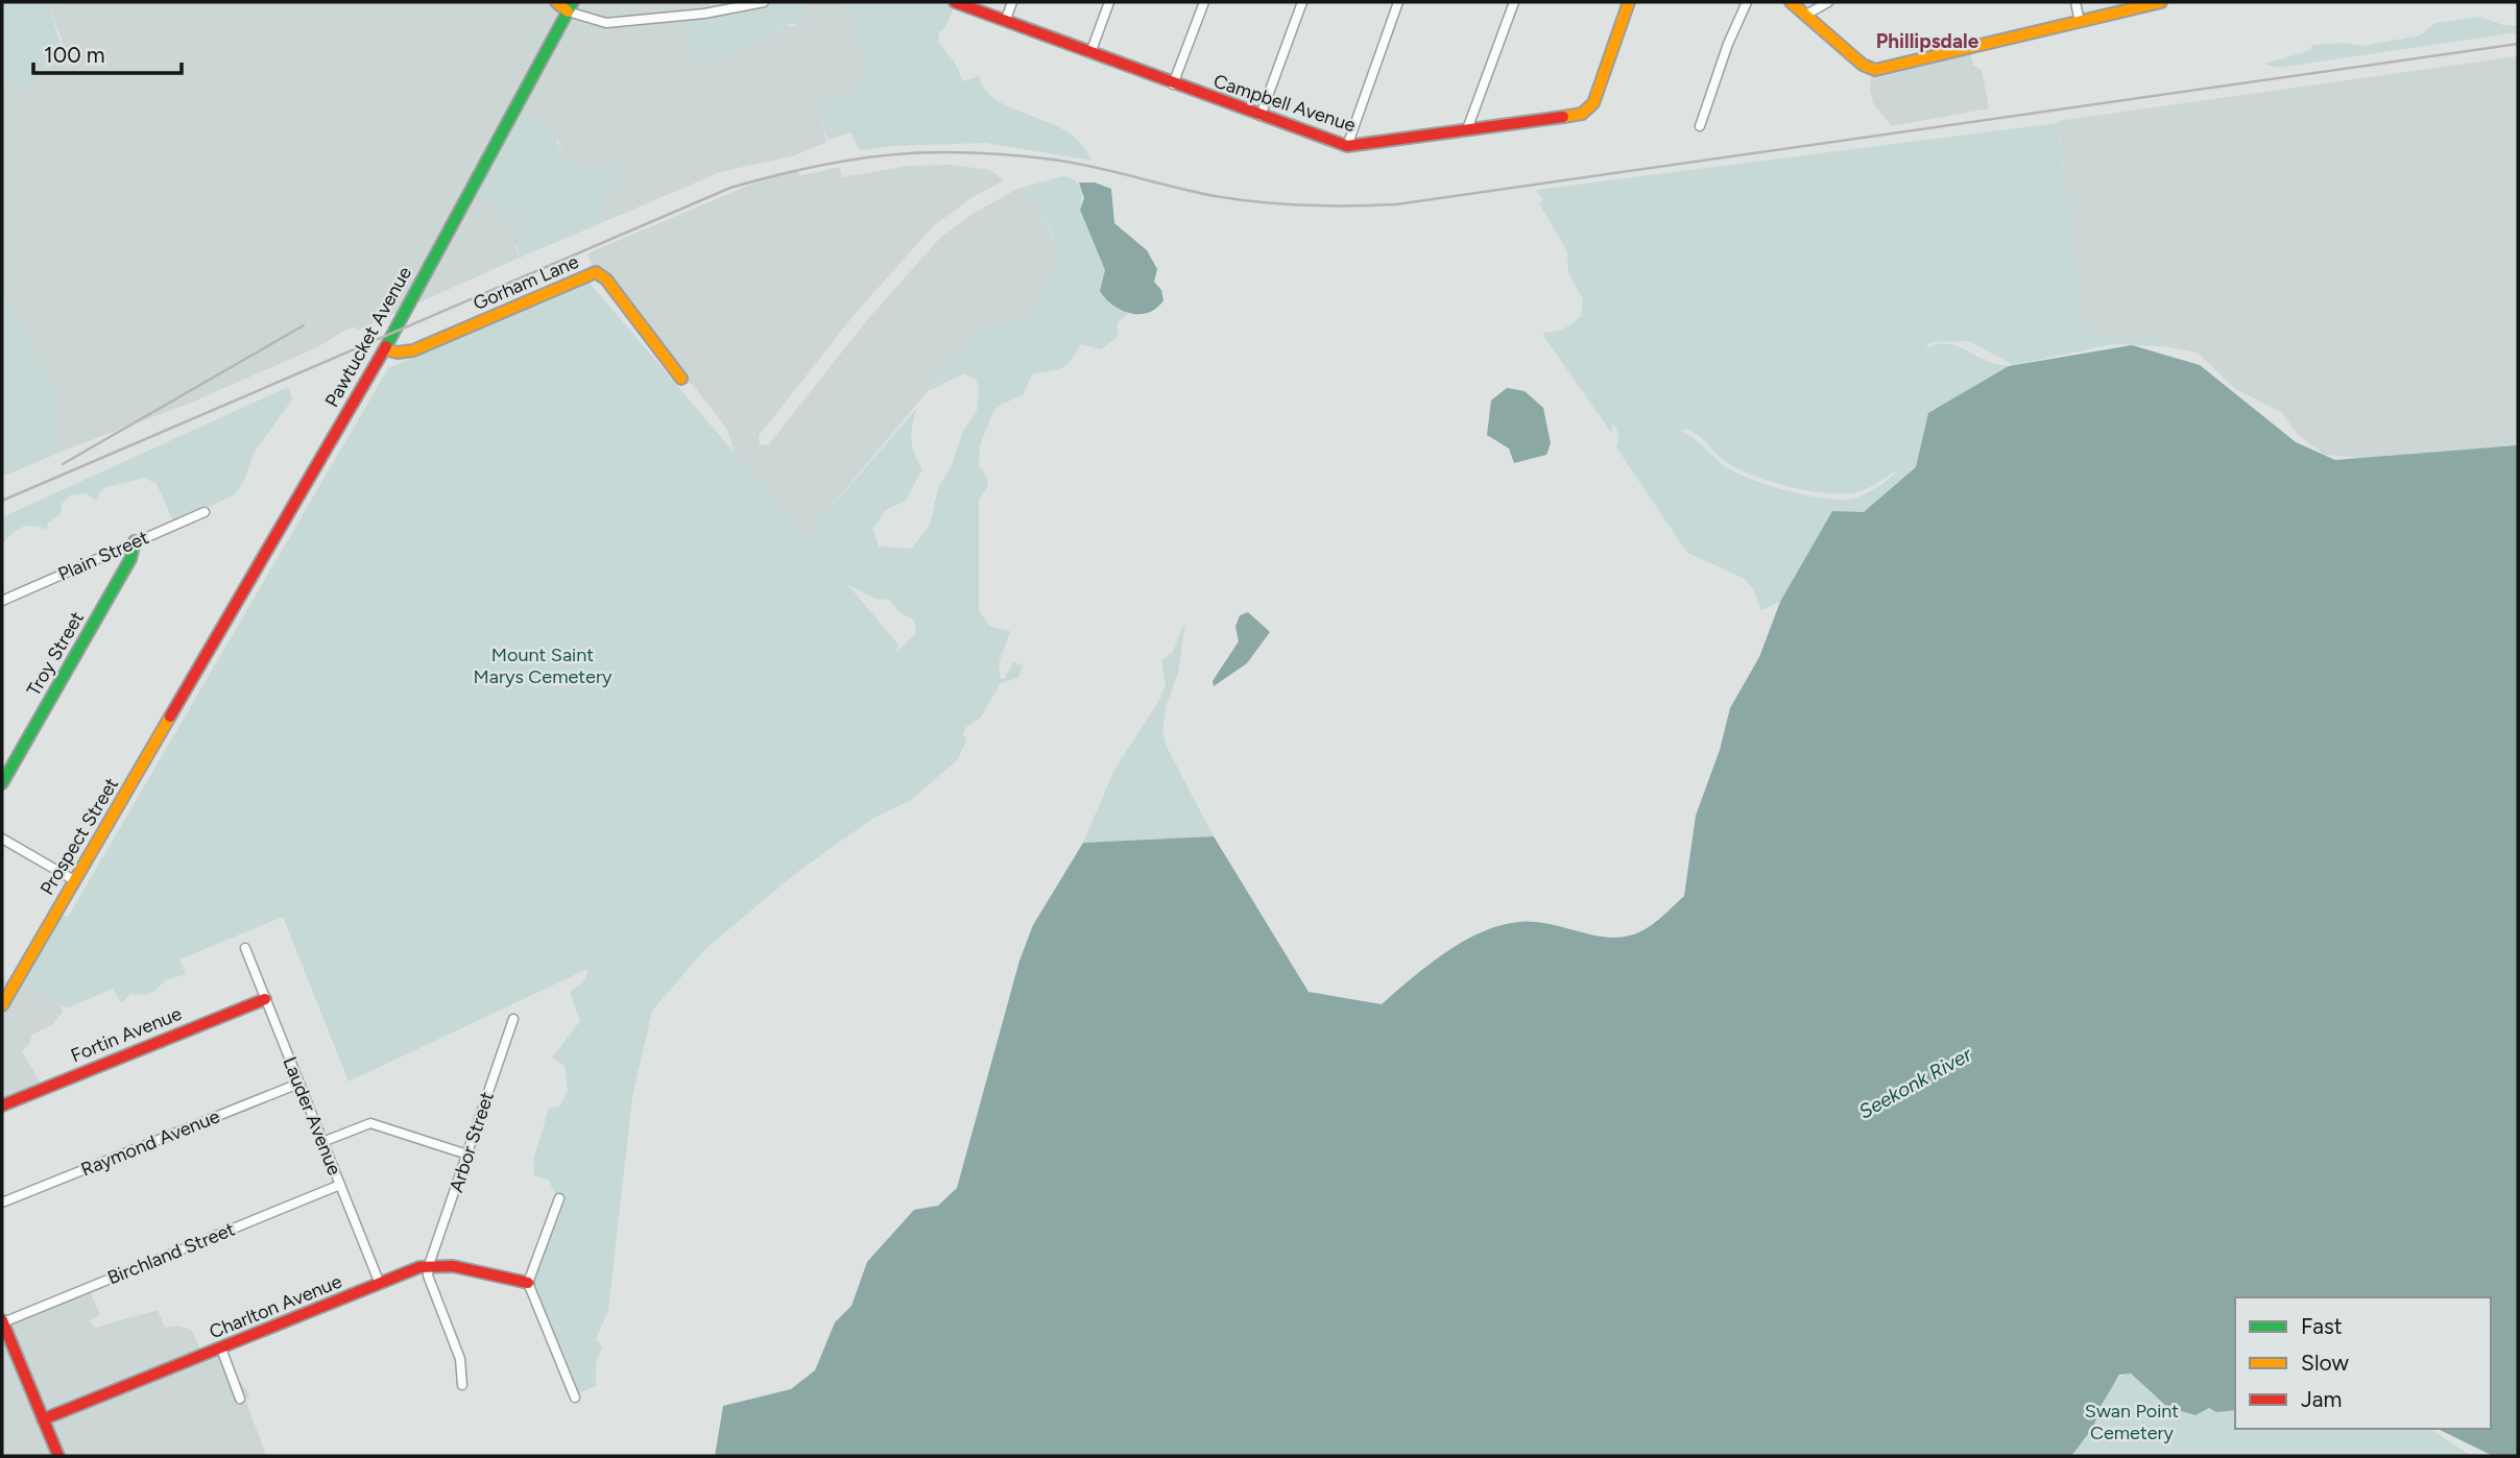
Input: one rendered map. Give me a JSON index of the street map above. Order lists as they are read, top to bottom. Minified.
{"streets":{"street":["Campbell Avenue","Gorham Lane","Pawtucket Avenue","Plain Street","Troy Street","Prospect Street","Fortin Avenue","Lauder Avenue","Arbor Street","Raymond Avenue","Birchland Street","Charlton Avenue"]},"crossings":[["Gorham Lane","Pawtucket Avenue"],["Pawtucket Avenue","Prospect Street"],["Plain Street","Troy Street"],["Fortin Avenue","Lauder Avenue"],["Lauder Avenue","Raymond Avenue"],["Lauder Avenue","Birchland Street"],["Lauder Avenue","Charlton Avenue"],["Arbor Street","Charlton Avenue"]],"districts":["Phillipsdale"],"water":["Seekonk River"],"parks":["Mount Saint Marys Cemetery","Swan Point Cemetery"],"legend":["Fast","Slow","Jam"],"scale_bar":"100 m"}
